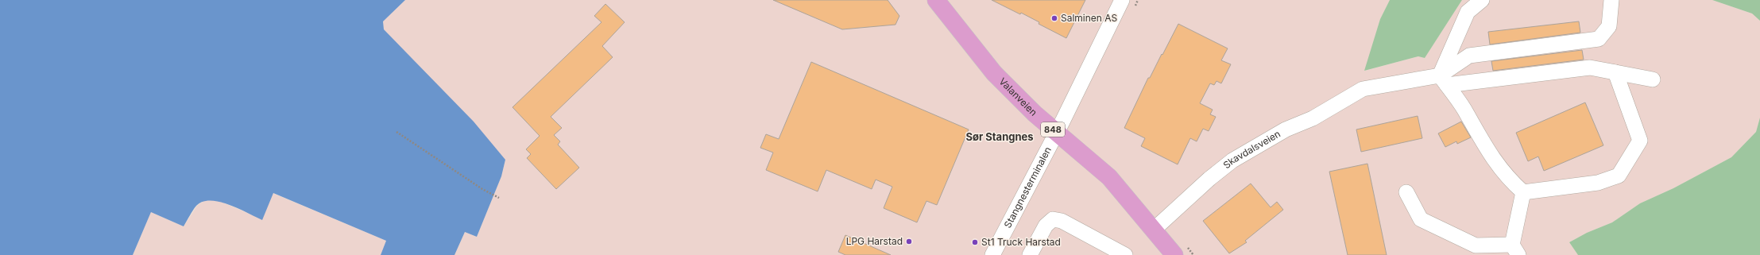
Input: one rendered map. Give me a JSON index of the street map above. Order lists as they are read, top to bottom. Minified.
{"streets":{"main road":["Valanveien","848"],"street":["Skavdalsveien","Stangnesterminalen"]},"crossings":[["Valanveien","Skavdalsveien"],["Valanveien","Stangnesterminalen"]],"districts":["Sør Stangnes"],"places":["Salminen AS","LPG Harstad","St1 Truck Harstad"]}
